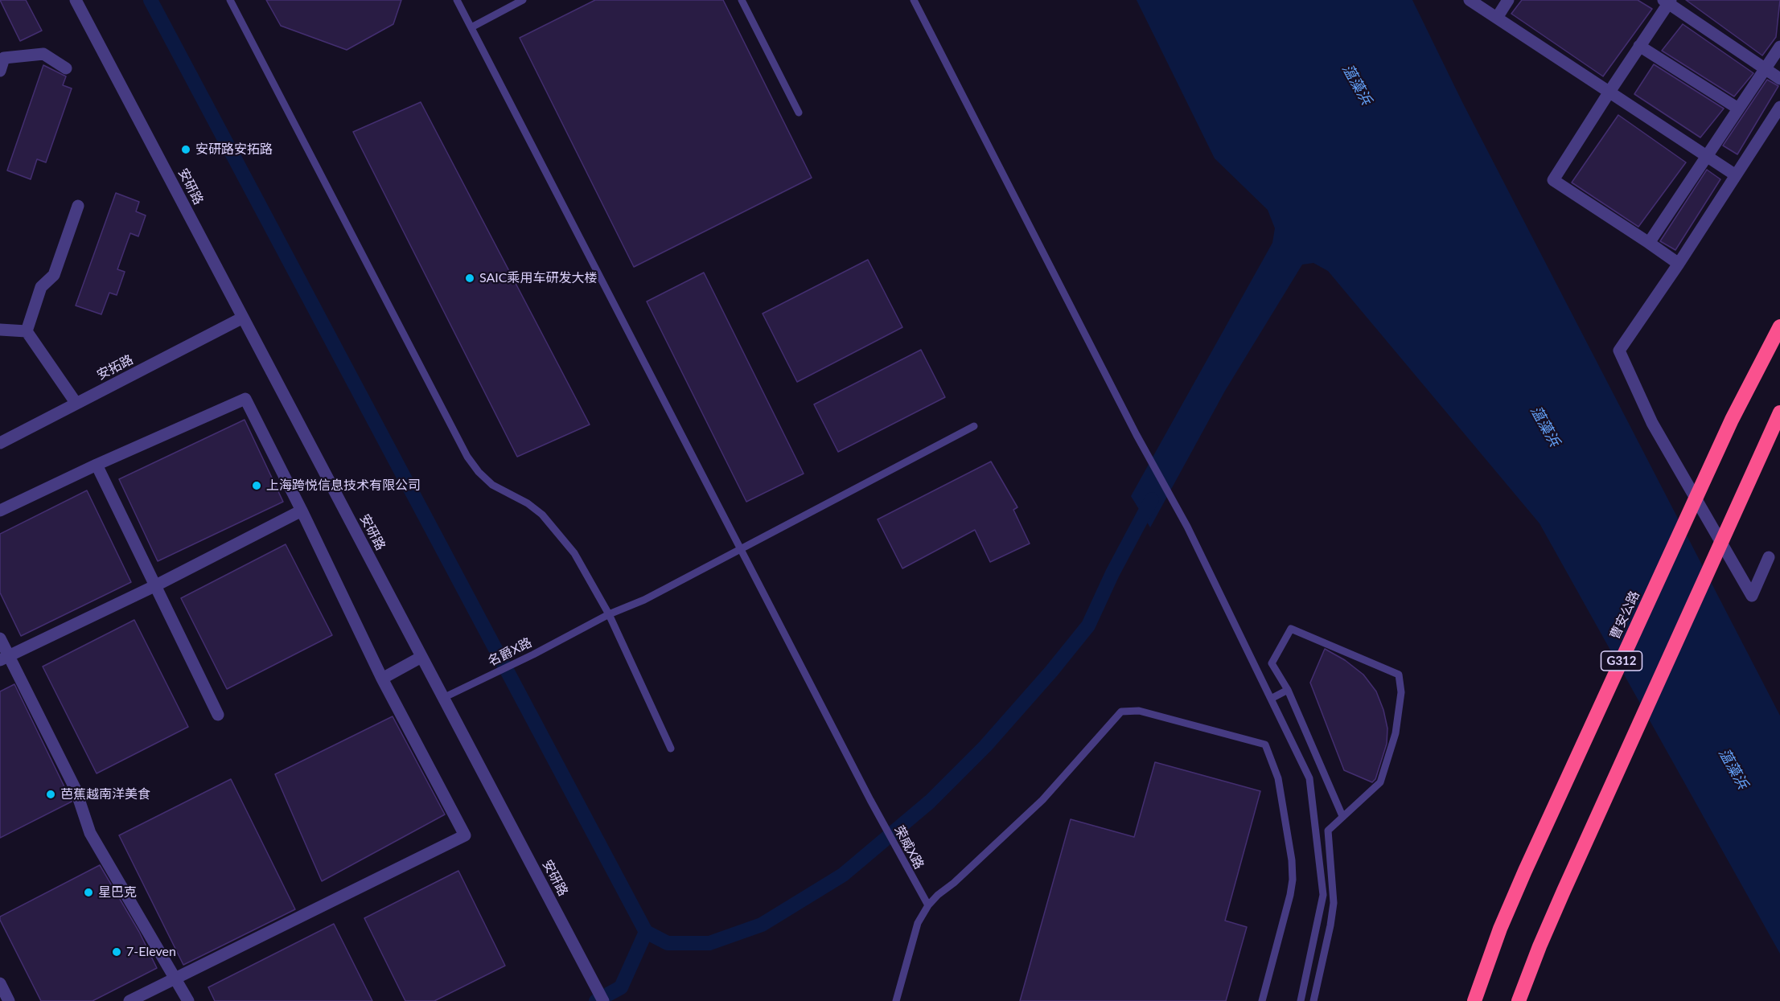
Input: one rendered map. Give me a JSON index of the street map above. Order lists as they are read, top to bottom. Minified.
{"streets":{"highway":["曹安公路","G312"],"street":["安研路","安拓路"],"lane":["名爵X路","荣威X路"]},"crossings":[["安研路","安拓路"],["安研路","名爵X路"],["名爵X路","荣威X路"]],"water":["蕰藻浜"],"places":["安研路安拓路","SAIC乘用车研发大楼","上海跨悦信息技术有限公司","芭蕉越南洋美食","星巴克","7-Eleven"]}
